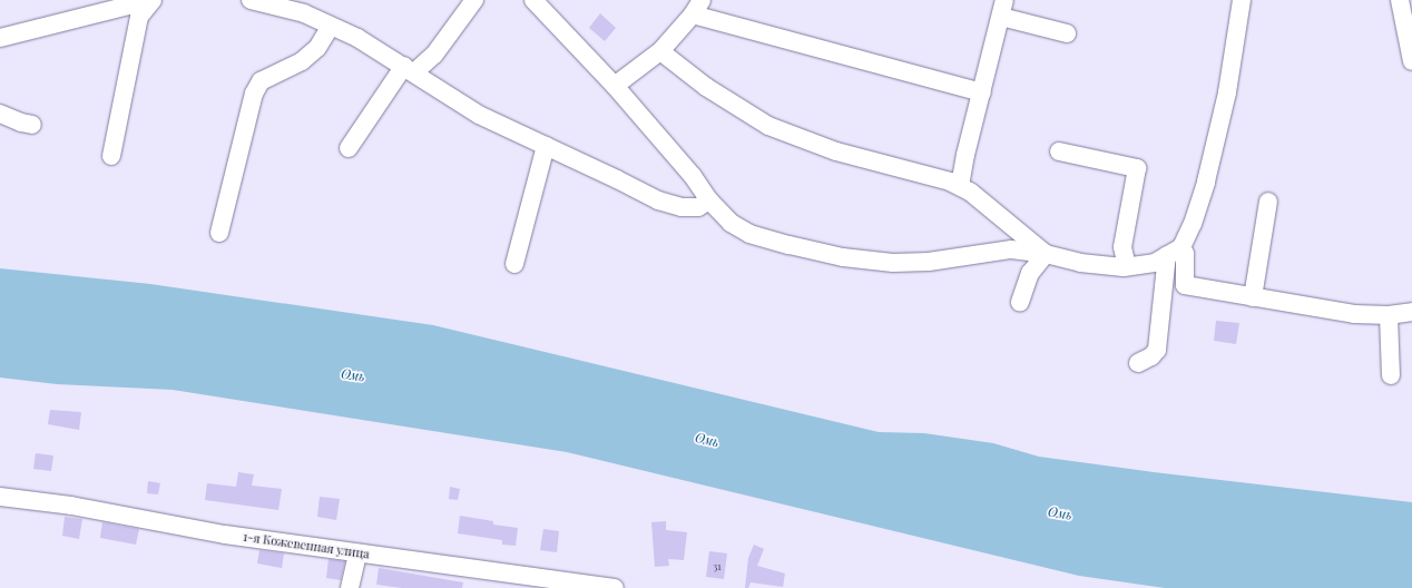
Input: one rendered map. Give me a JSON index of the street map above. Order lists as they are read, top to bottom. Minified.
{"streets":{"street":["1-я Кожевенная улица"]},"water":["Омь"],"house_numbers":["31"]}
